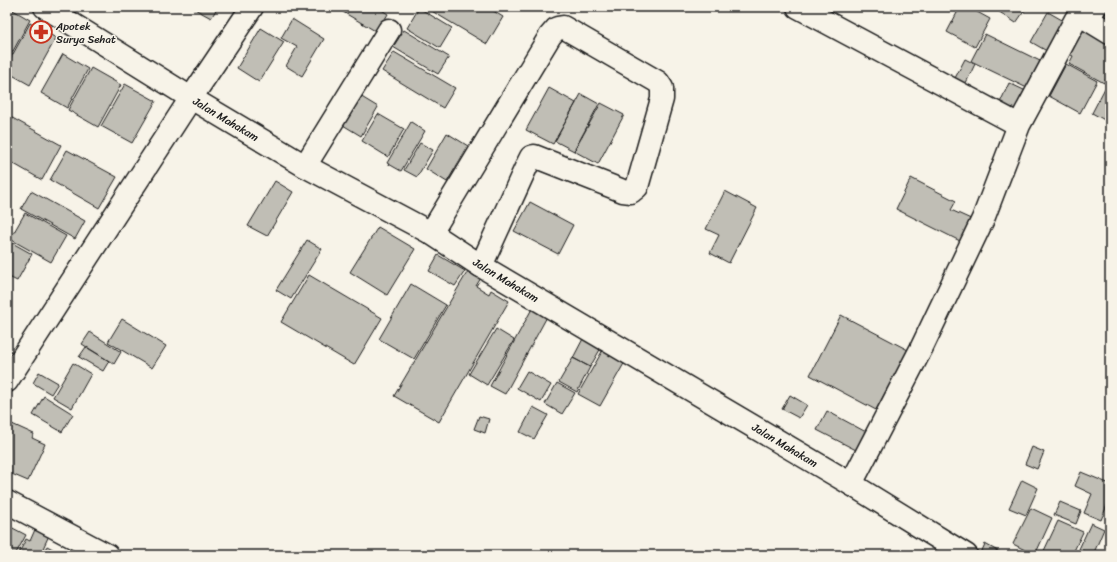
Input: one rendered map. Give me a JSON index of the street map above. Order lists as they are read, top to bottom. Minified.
{"streets":{"street":["Jalan Mahakam"]},"places":{"pharmacy":["Apotek Surya Sehat"]}}
